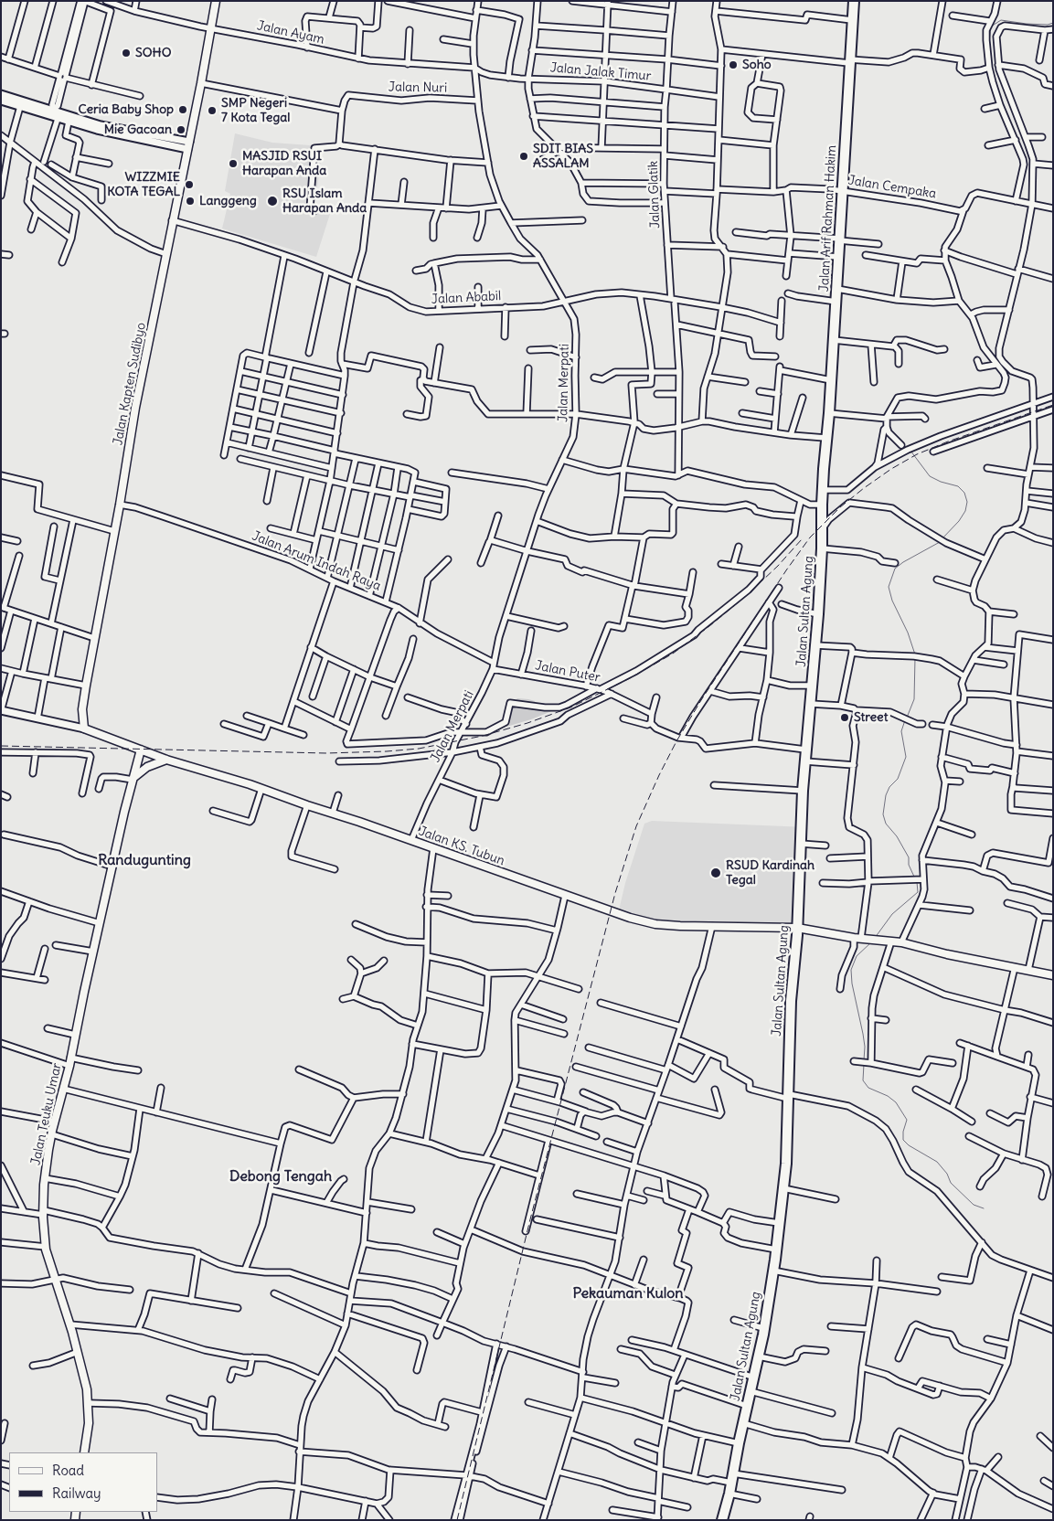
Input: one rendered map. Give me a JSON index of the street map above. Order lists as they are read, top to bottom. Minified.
{"streets":{"highway":["Jalan Arif Rahman Hakim","Jalan Sultan Agung"],"main road":["Jalan Kapten Sudibyo","Jalan KS. Tubun","Jalan Teuku Umar"],"street":["Jalan Ayam","Jalan Jalak Timur","Jalan Nuri","Jalan Cempaka","Jalan Glatik","Jalan Ababil","Jalan Merpati","Jalan Arum Indah Raya","Jalan Puter"]},"crossings":[["Jalan Ayam","Jalan Jalak Timur"],["Jalan Ayam","Jalan Merpati"],["Jalan Ayam","Jalan Kapten Sudibyo"],["Jalan Jalak Timur","Jalan Glatik"],["Jalan Jalak Timur","Jalan Merpati"],["Jalan Nuri","Jalan Merpati"],["Jalan Cempaka","Jalan Glatik"],["Jalan Cempaka","Jalan Arif Rahman Hakim"],["Jalan Glatik","Jalan Ababil"],["Jalan Arif Rahman Hakim","Jalan Sultan Agung"],["Jalan Ababil","Jalan Merpati"],["Jalan Ababil","Jalan Kapten Sudibyo"],["Jalan Merpati","Jalan Arum Indah Raya"],["Jalan Merpati","Jalan Puter"],["Jalan Merpati","Jalan KS. Tubun"],["Jalan Kapten Sudibyo","Jalan Arum Indah Raya"],["Jalan Kapten Sudibyo","Jalan KS. Tubun"],["Jalan Arum Indah Raya","Jalan Puter"],["Jalan Sultan Agung","Jalan KS. Tubun"],["Jalan KS. Tubun","Jalan Teuku Umar"]],"districts":["Randugunting","Debong Tengah","Pekauman Kulon"],"places":["SOHO","Soho","Ceria Baby Shop","SMP Negeri 7 Kota Tegal","Mie Gacoan","SDIT BIAS ASSALAM","MASJID RSUI Harapan Anda","WIZZMIE KOTA TEGAL","Langgeng","RSU Islam Harapan Anda","Street","RSUD Kardinah Tegal"],"legend":["Road","Railway"]}
